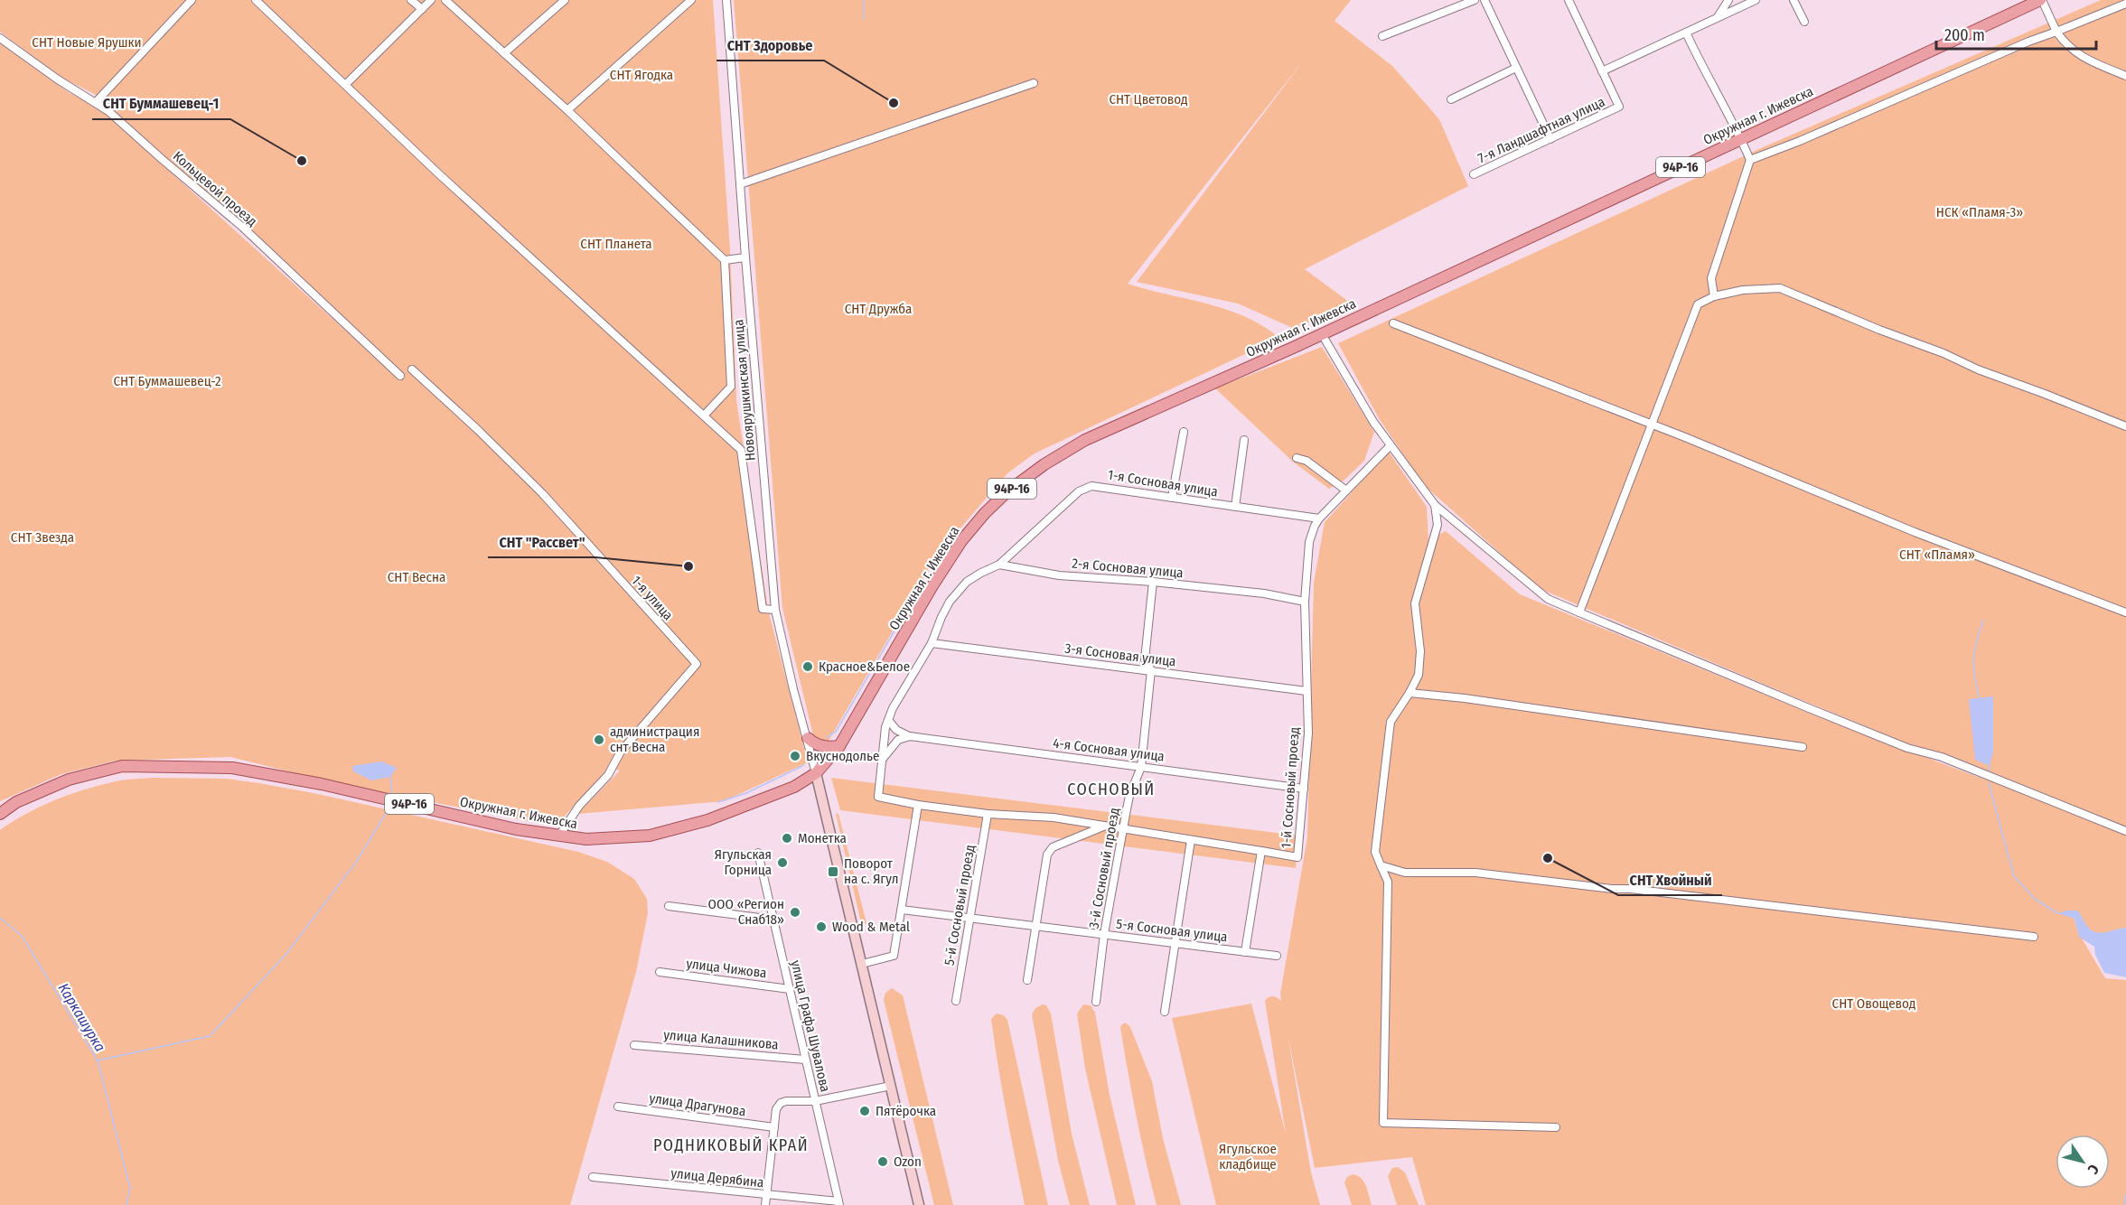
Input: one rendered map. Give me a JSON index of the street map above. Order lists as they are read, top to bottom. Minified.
{"streets":{"main road":["Окружная г. Ижевска","94Р-16"],"street":["7-я Ландшафтная улица","Кольцевой проезд","Новоярушкинская улица","1-я Сосновая улица","2-я Сосновая улица","1-я улица","3-я Сосновая улица","4-я Сосновая улица","1-й Сосновый проезд","3-й Сосновый проезд","5-й Сосновый проезд","5-я Сосновая улица","улица Чижова","улица Графа Шувалова","улица Калашникова","улица Драгунова","улица Дерябина"]},"crossings":[["Окружная г. Ижевска","Новоярушкинская улица"],["Окружная г. Ижевска","1-я улица"],["1-я Сосновая улица","2-я Сосновая улица"],["1-я Сосновая улица","1-й Сосновый проезд"],["2-я Сосновая улица","1-й Сосновый проезд"],["2-я Сосновая улица","3-й Сосновый проезд"],["3-я Сосновая улица","1-й Сосновый проезд"],["3-я Сосновая улица","3-й Сосновый проезд"],["4-я Сосновая улица","1-й Сосновый проезд"],["4-я Сосновая улица","3-й Сосновый проезд"],["1-й Сосновый проезд","5-я Сосновая улица"],["3-й Сосновый проезд","5-я Сосновая улица"],["5-й Сосновый проезд","5-я Сосновая улица"],["улица Чижова","улица Графа Шувалова"],["улица Графа Шувалова","улица Калашникова"],["улица Графа Шувалова","улица Дерябина"]],"districts":["СОСНОВЫЙ","РОДНИКОВЫЙ КРАЙ"],"water":["Каркашурка"],"parks":["СНТ Новые Ярушки","СНТ Ягодка","СНТ Цветовод","НСК «Пламя-3»","СНТ Планета","СНТ Дружба","СНТ Буммашевец-2","СНТ Звезда","СНТ «Пламя»","СНТ Весна","СНТ Овощевод","Ягульское кладбище"],"places":{"other":["СНТ Здоровье","СНТ Буммашевец-1","СНТ \"Рассвет\"","Красное&Белое","администрация снт Весна","Вкуснодолье","Монетка","СНТ Хвойный","Ягульская Горница","ООО «Регион Снаб18»","Wood & Metal","Пятёрочка","Ozon"],"transit":["Поворот на с. Ягул"]},"scale_bar":"200 m","north":"bottom right"}
